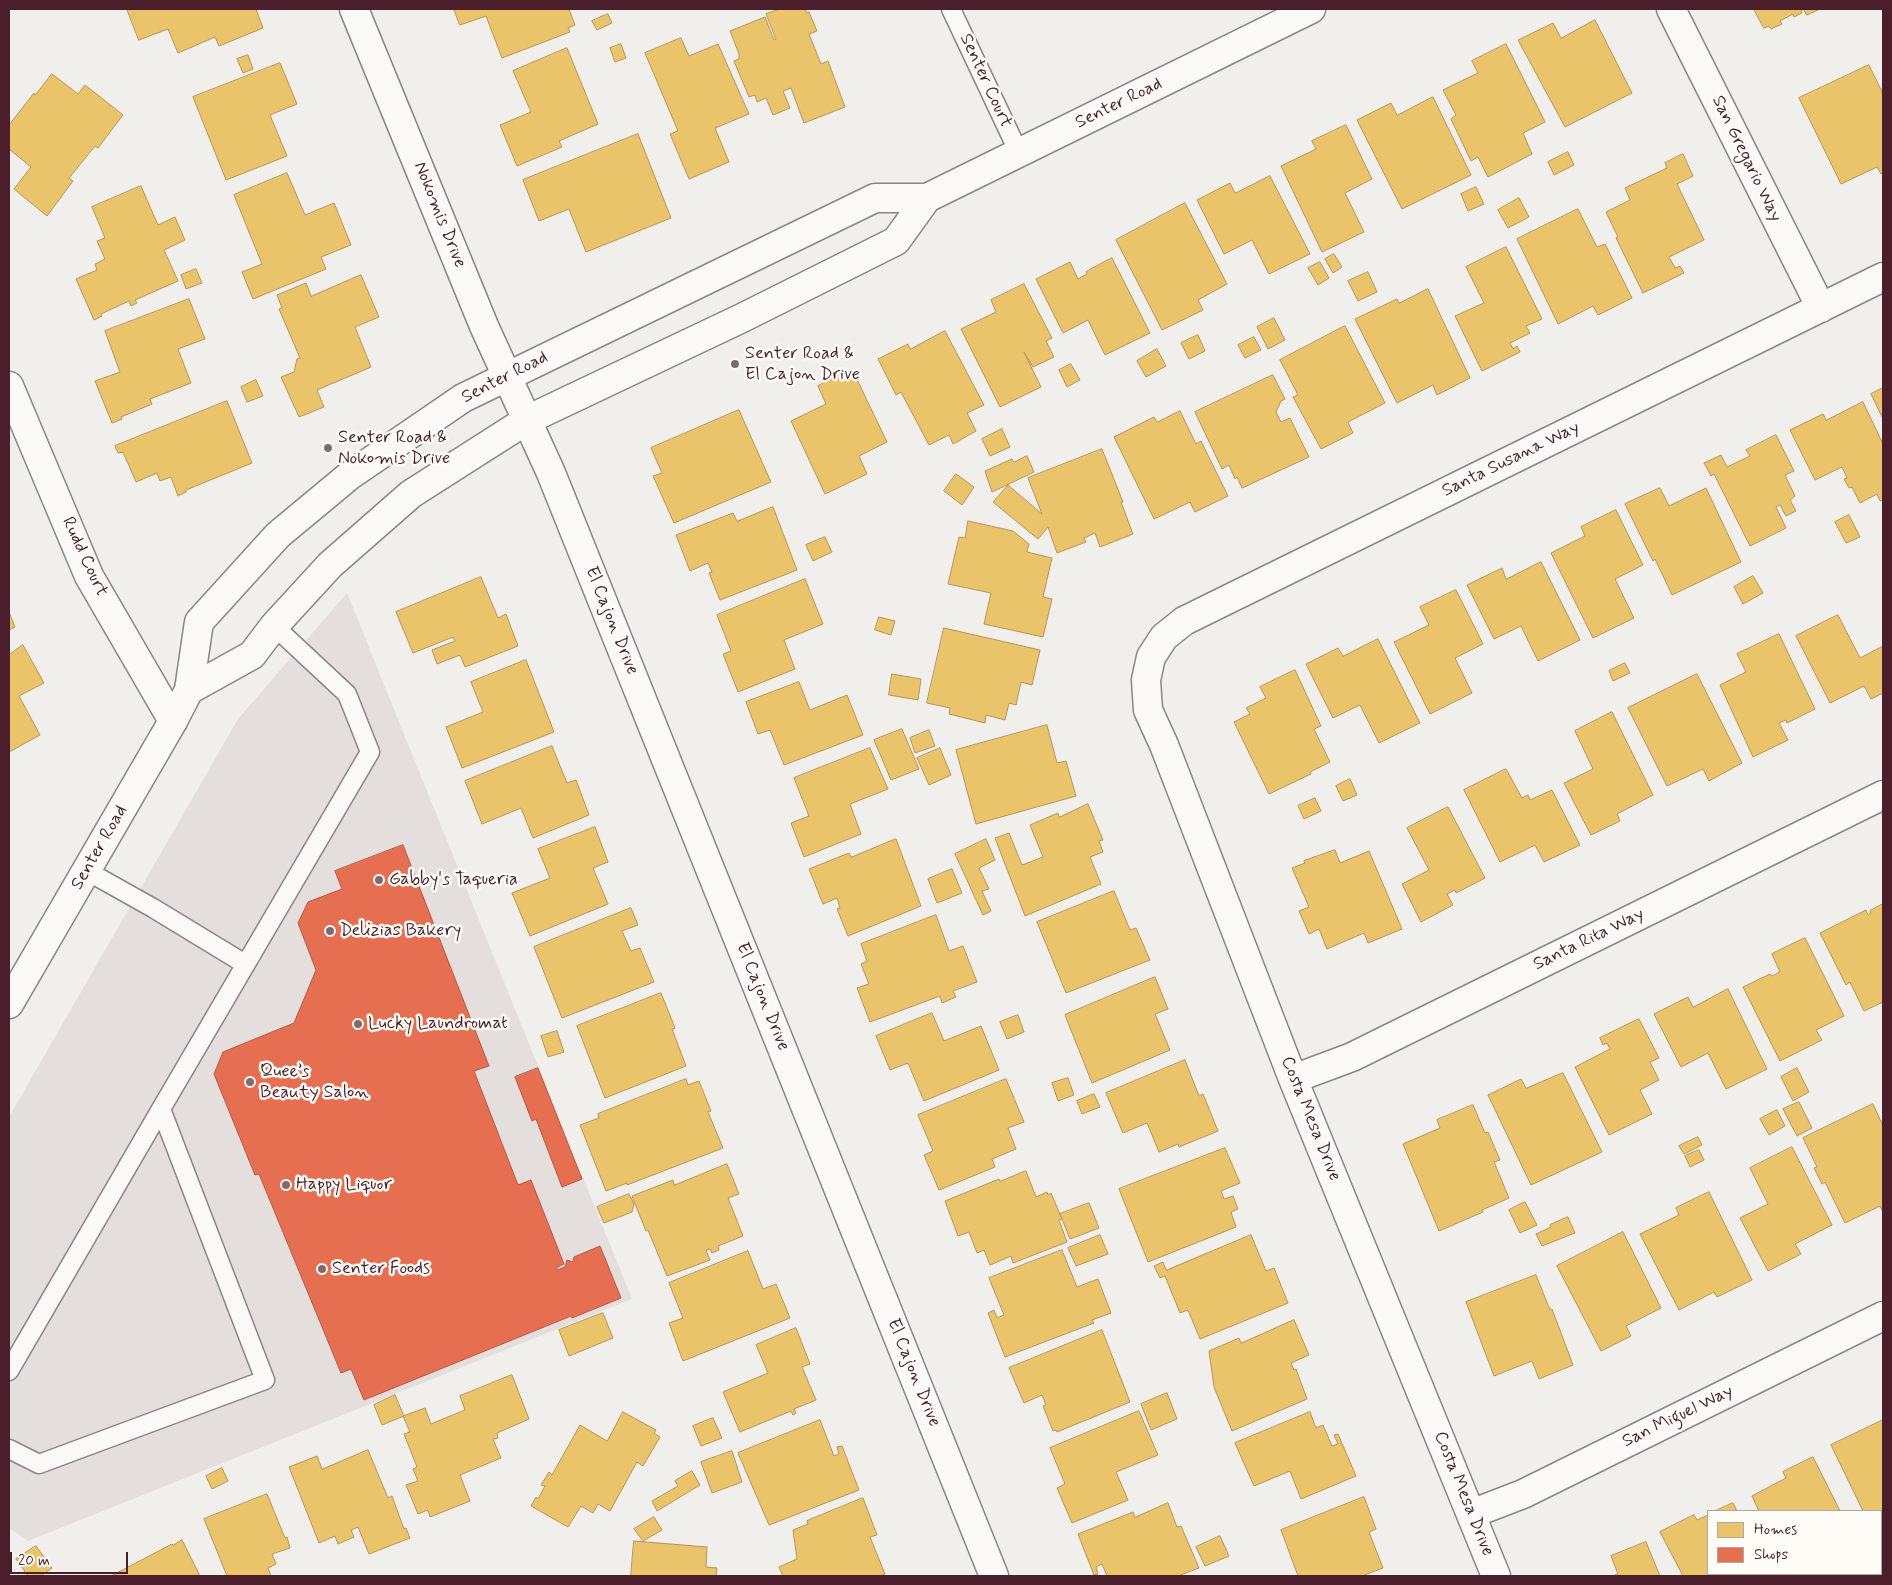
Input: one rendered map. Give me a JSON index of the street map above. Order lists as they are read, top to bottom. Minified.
{"streets":{"street":["Senter Road","San Gregario Way","Nokomis Drive","Santa Susana Way","Rudd Court","El Cajon Drive","Santa Rita Way","Costa Mesa Drive","San Miguel Way"],"lane":["Senter Court"]},"crossings":[["Senter Court","Senter Road"],["Senter Road","Nokomis Drive"],["Senter Road","Rudd Court"],["Senter Road","El Cajon Drive"],["San Gregario Way","Santa Susana Way"],["Nokomis Drive","El Cajon Drive"],["Santa Susana Way","Costa Mesa Drive"],["Santa Rita Way","Costa Mesa Drive"],["Costa Mesa Drive","San Miguel Way"]],"places":["Senter Road & El Cajon Drive","Senter Road & Nokomis Drive","Gabby's Taqueria","Delizias Bakery","Lucky Laundromat","Quee’s Beauty Salon","Happy Liquor","Senter Foods"],"legend":["Homes","Shops"],"scale_bar":"20 m"}
